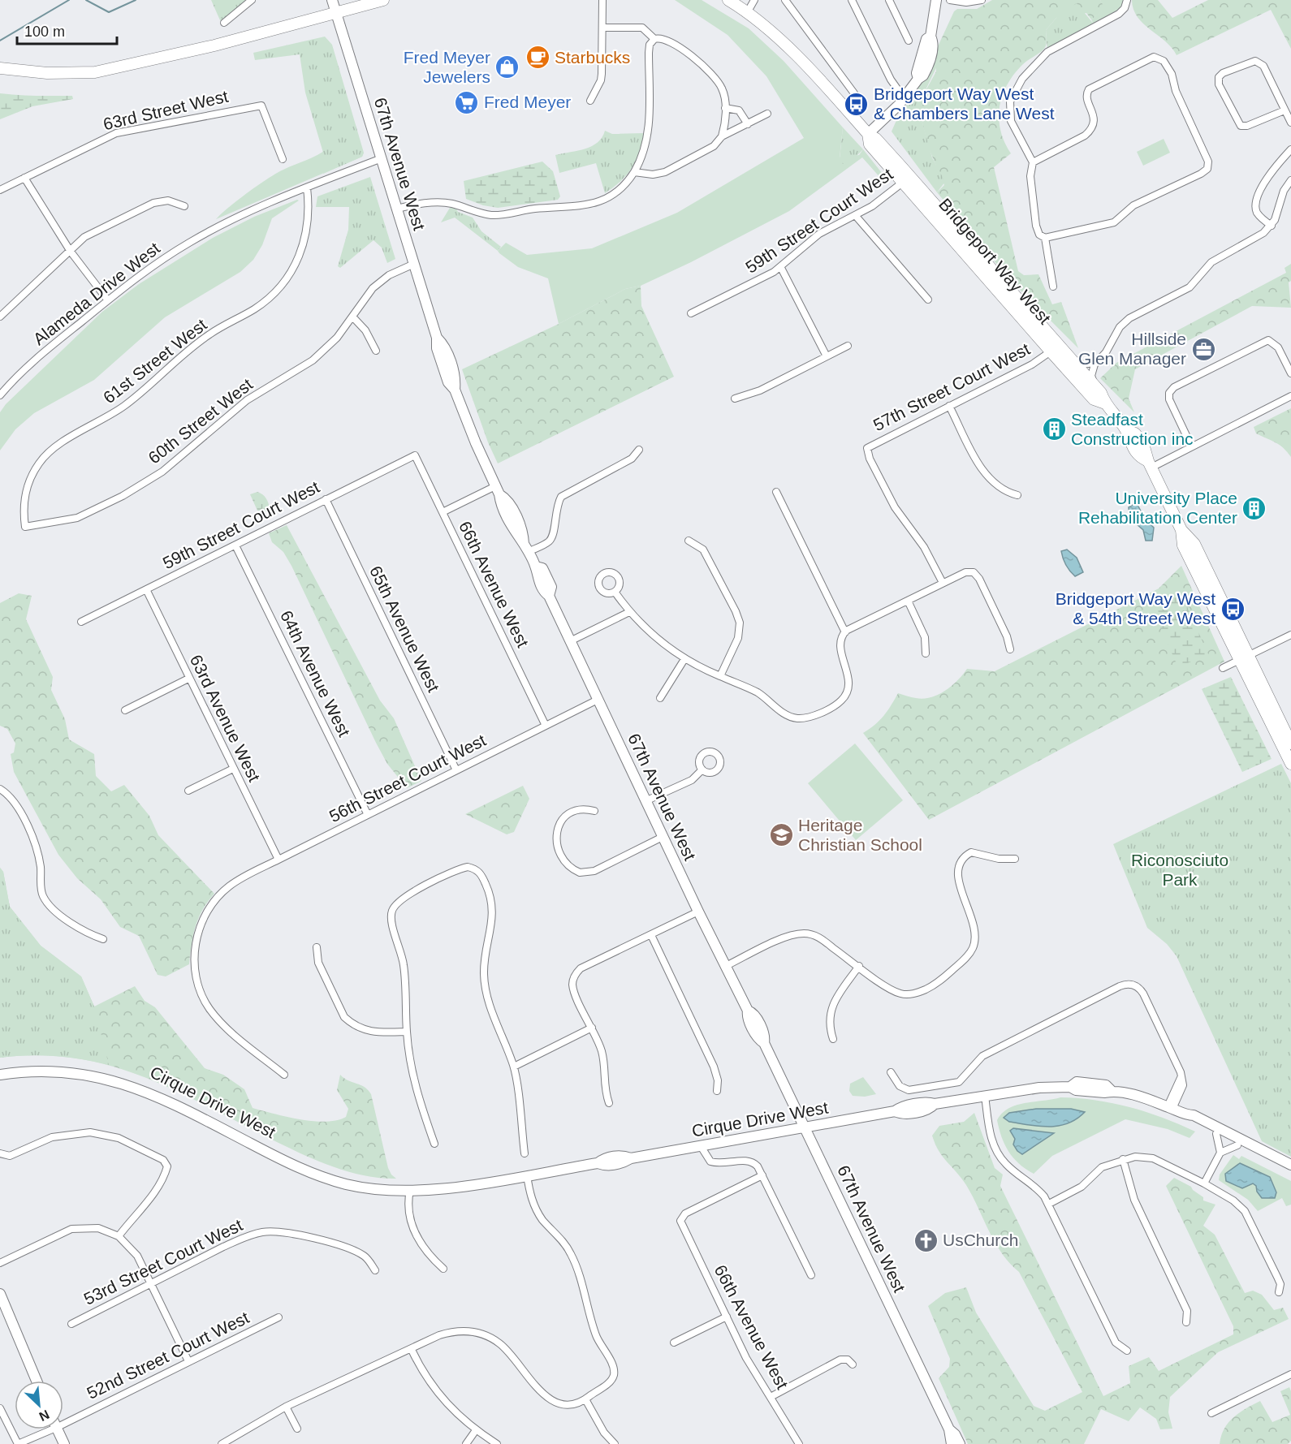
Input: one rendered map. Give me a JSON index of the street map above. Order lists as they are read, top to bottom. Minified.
{"streets":{"main road":["67th Avenue West","Bridgeport Way West","Cirque Drive West"],"street":["63rd Street West","59th Street Court West","Alameda Drive West","61st Street West","57th Street Court West","60th Street West","66th Avenue West","65th Avenue West","64th Avenue West","63rd Avenue West","56th Street Court West","53rd Street Court West","52nd Street Court West"]},"crossings":[["67th Avenue West","Alameda Drive West"],["67th Avenue West","60th Street West"],["67th Avenue West","56th Street Court West"],["67th Avenue West","Cirque Drive West"],["59th Street Court West","Bridgeport Way West"],["59th Street Court West","66th Avenue West"],["59th Street Court West","65th Avenue West"],["59th Street Court West","64th Avenue West"],["59th Street Court West","63rd Avenue West"],["Bridgeport Way West","57th Street Court West"],["Alameda Drive West","61st Street West"],["61st Street West","60th Street West"],["66th Avenue West","56th Street Court West"],["65th Avenue West","56th Street Court West"],["64th Avenue West","56th Street Court West"],["63rd Avenue West","56th Street Court West"]],"parks":["Riconosciuto Park"],"places":{"cafe":["Starbucks"],"shop":["Fred Meyer Jewelers"],"supermarket":["Fred Meyer"],"bus stop":["Bridgeport Way West & Chambers Lane West","Bridgeport Way West & 54th Street West"],"office":["Hillside Glen Manager"],"building":["Steadfast Construction inc","University Place Rehabilitation Center"],"school or university":["Heritage Christian School"],"church":["UsChurch"]},"scale_bar":"100 m","north":"bottom right"}
